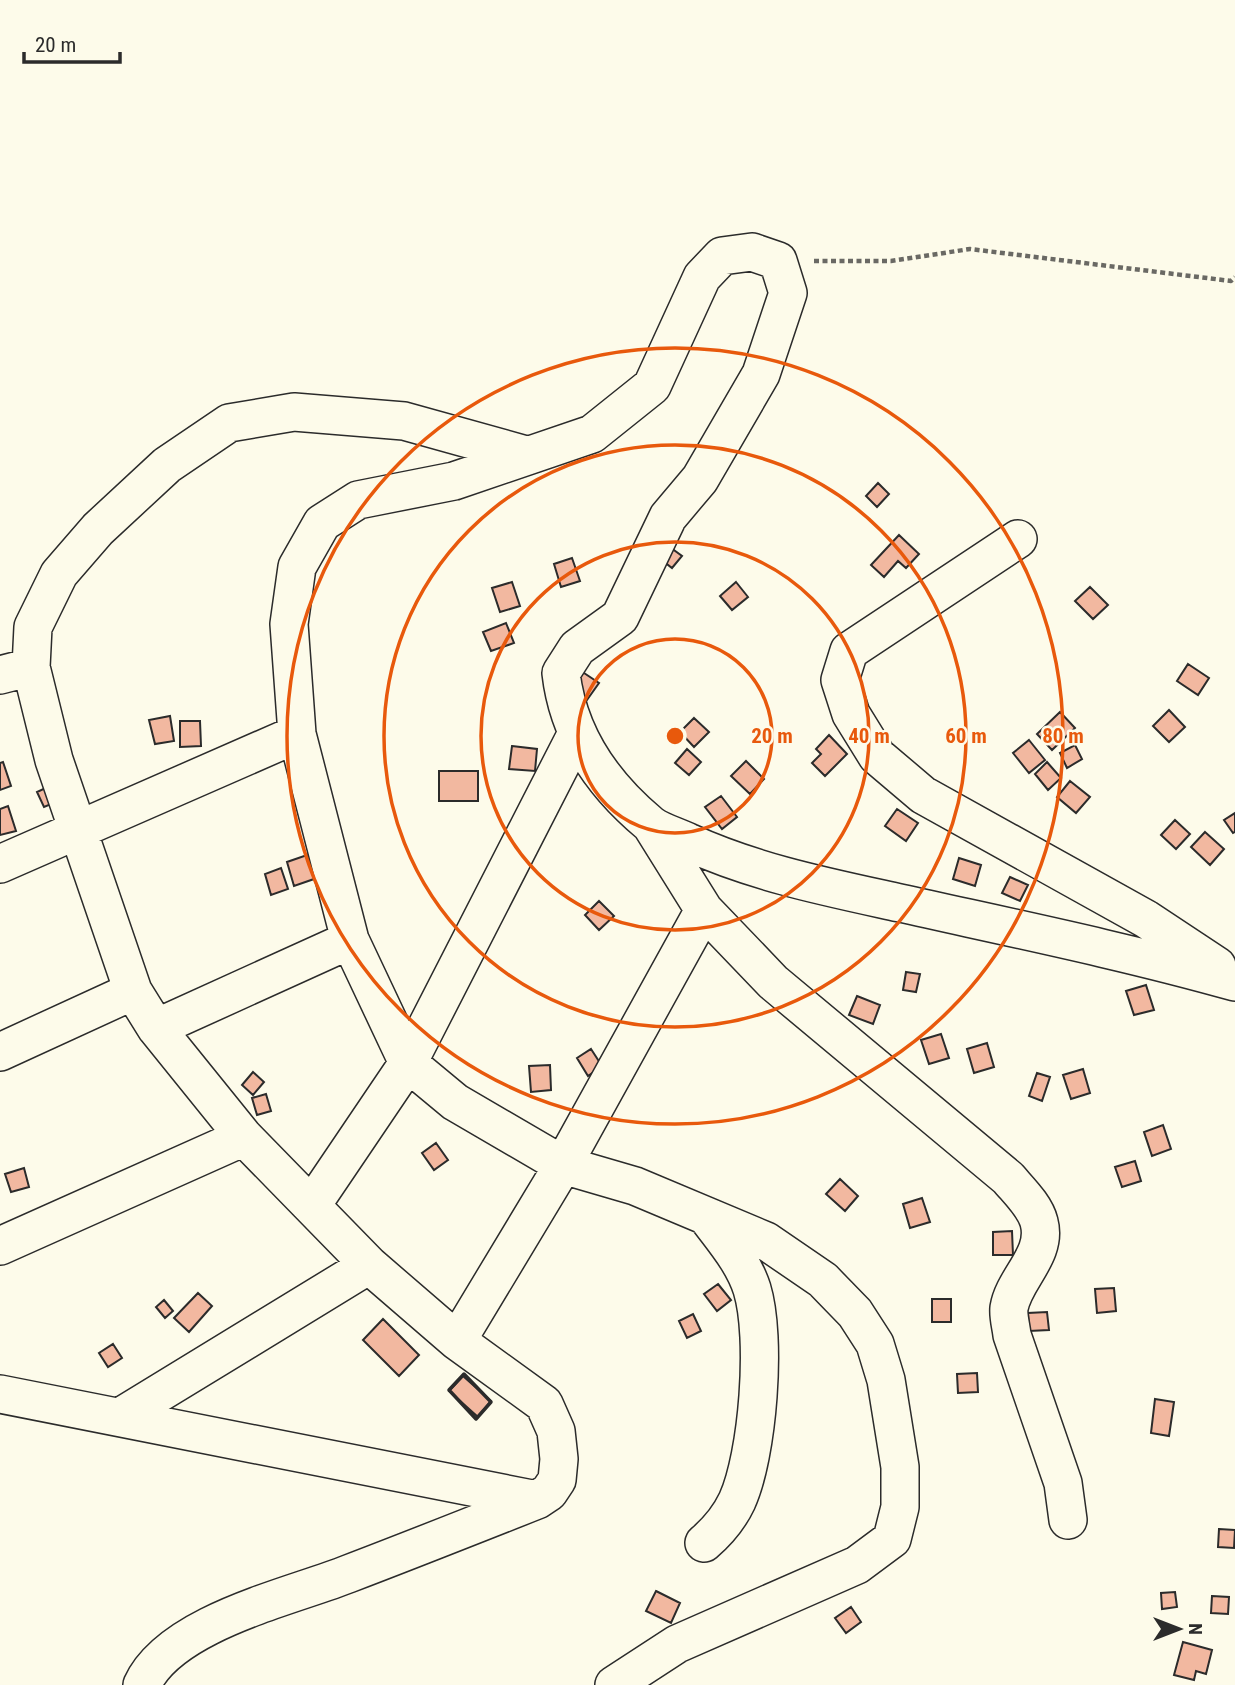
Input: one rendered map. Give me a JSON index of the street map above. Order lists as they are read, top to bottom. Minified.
{"scale_bar":"20 m","north":"right","rings":["20 m","40 m","60 m","80 m"]}
